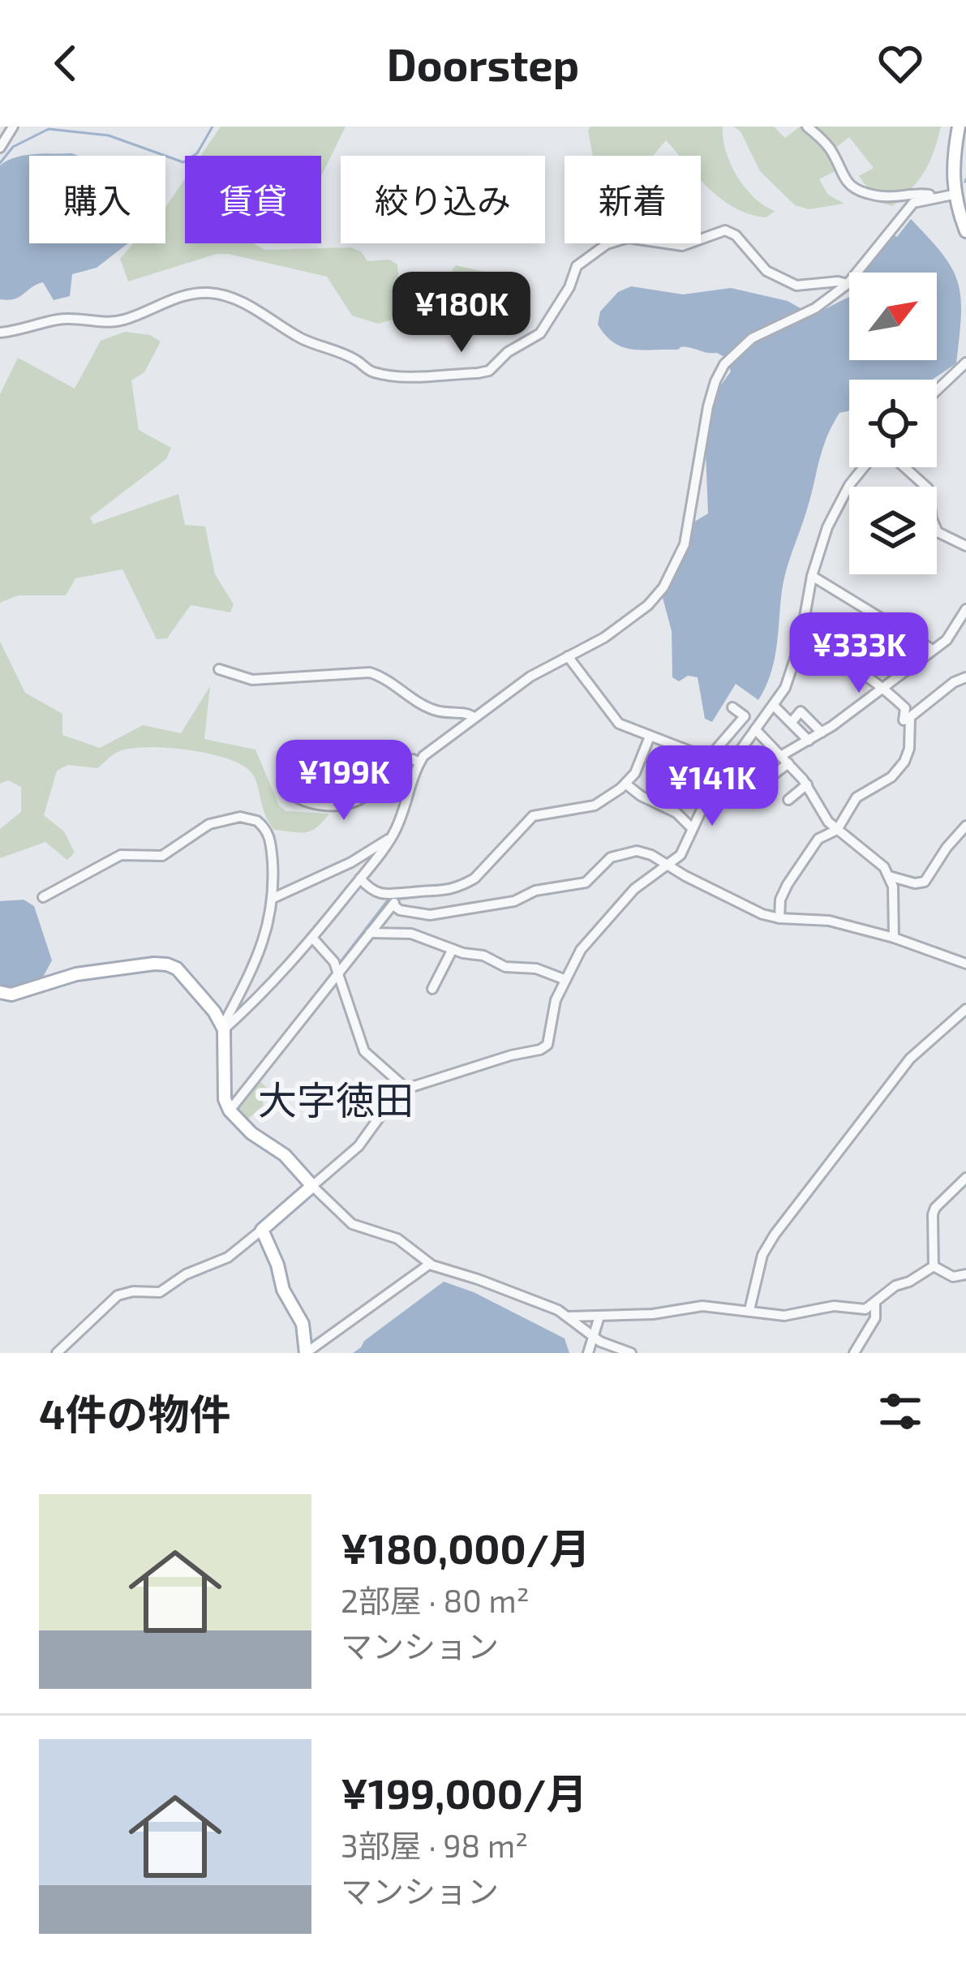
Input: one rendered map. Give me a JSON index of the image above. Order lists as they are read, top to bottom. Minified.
{"districts":["大字徳田"],"north":"top right","page":{"header":"Doorstep","chip":["購入","賃貸","絞り込み","新着"],"price":["¥180K","¥333K","¥199K","¥141K"],"heading":"4件の物件","list":[{"name":"¥180,000/月","note":"2部屋 · 80 m² · マンション"},{"name":"¥199,000/月","note":"3部屋 · 98 m² · マンション"}]}}
